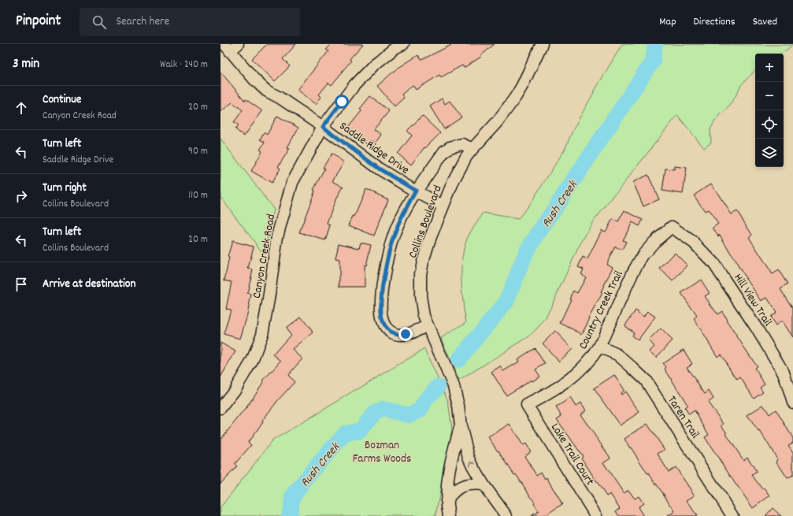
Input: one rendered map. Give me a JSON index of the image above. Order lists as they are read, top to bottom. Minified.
{"streets":{"street":["Saddle Ridge Drive","Collins Boulevard","Canyon Creek Road","Hill View Trail","Country Creek Trail","Taren Trail","Lake Trail Court"]},"crossings":[["Saddle Ridge Drive","Collins Boulevard"],["Saddle Ridge Drive","Canyon Creek Road"],["Hill View Trail","Country Creek Trail"],["Country Creek Trail","Taren Trail"],["Country Creek Trail","Lake Trail Court"]],"water":["Rush Creek"],"parks":["Bozman Farms Woods"],"page":{"header":"Pinpoint","search":"Search here","nav":["Map","Directions","Saved"],"heading":["3 min","Walk · 240 m"],"map_buttons":["+","−"],"list":[["Continue","Canyon Creek Road","20 m"],["Turn left","Saddle Ridge Drive","90 m"],["Turn right","Collins Boulevard","110 m"],["Turn left","Collins Boulevard","20 m"],"Arrive at destination"]}}
